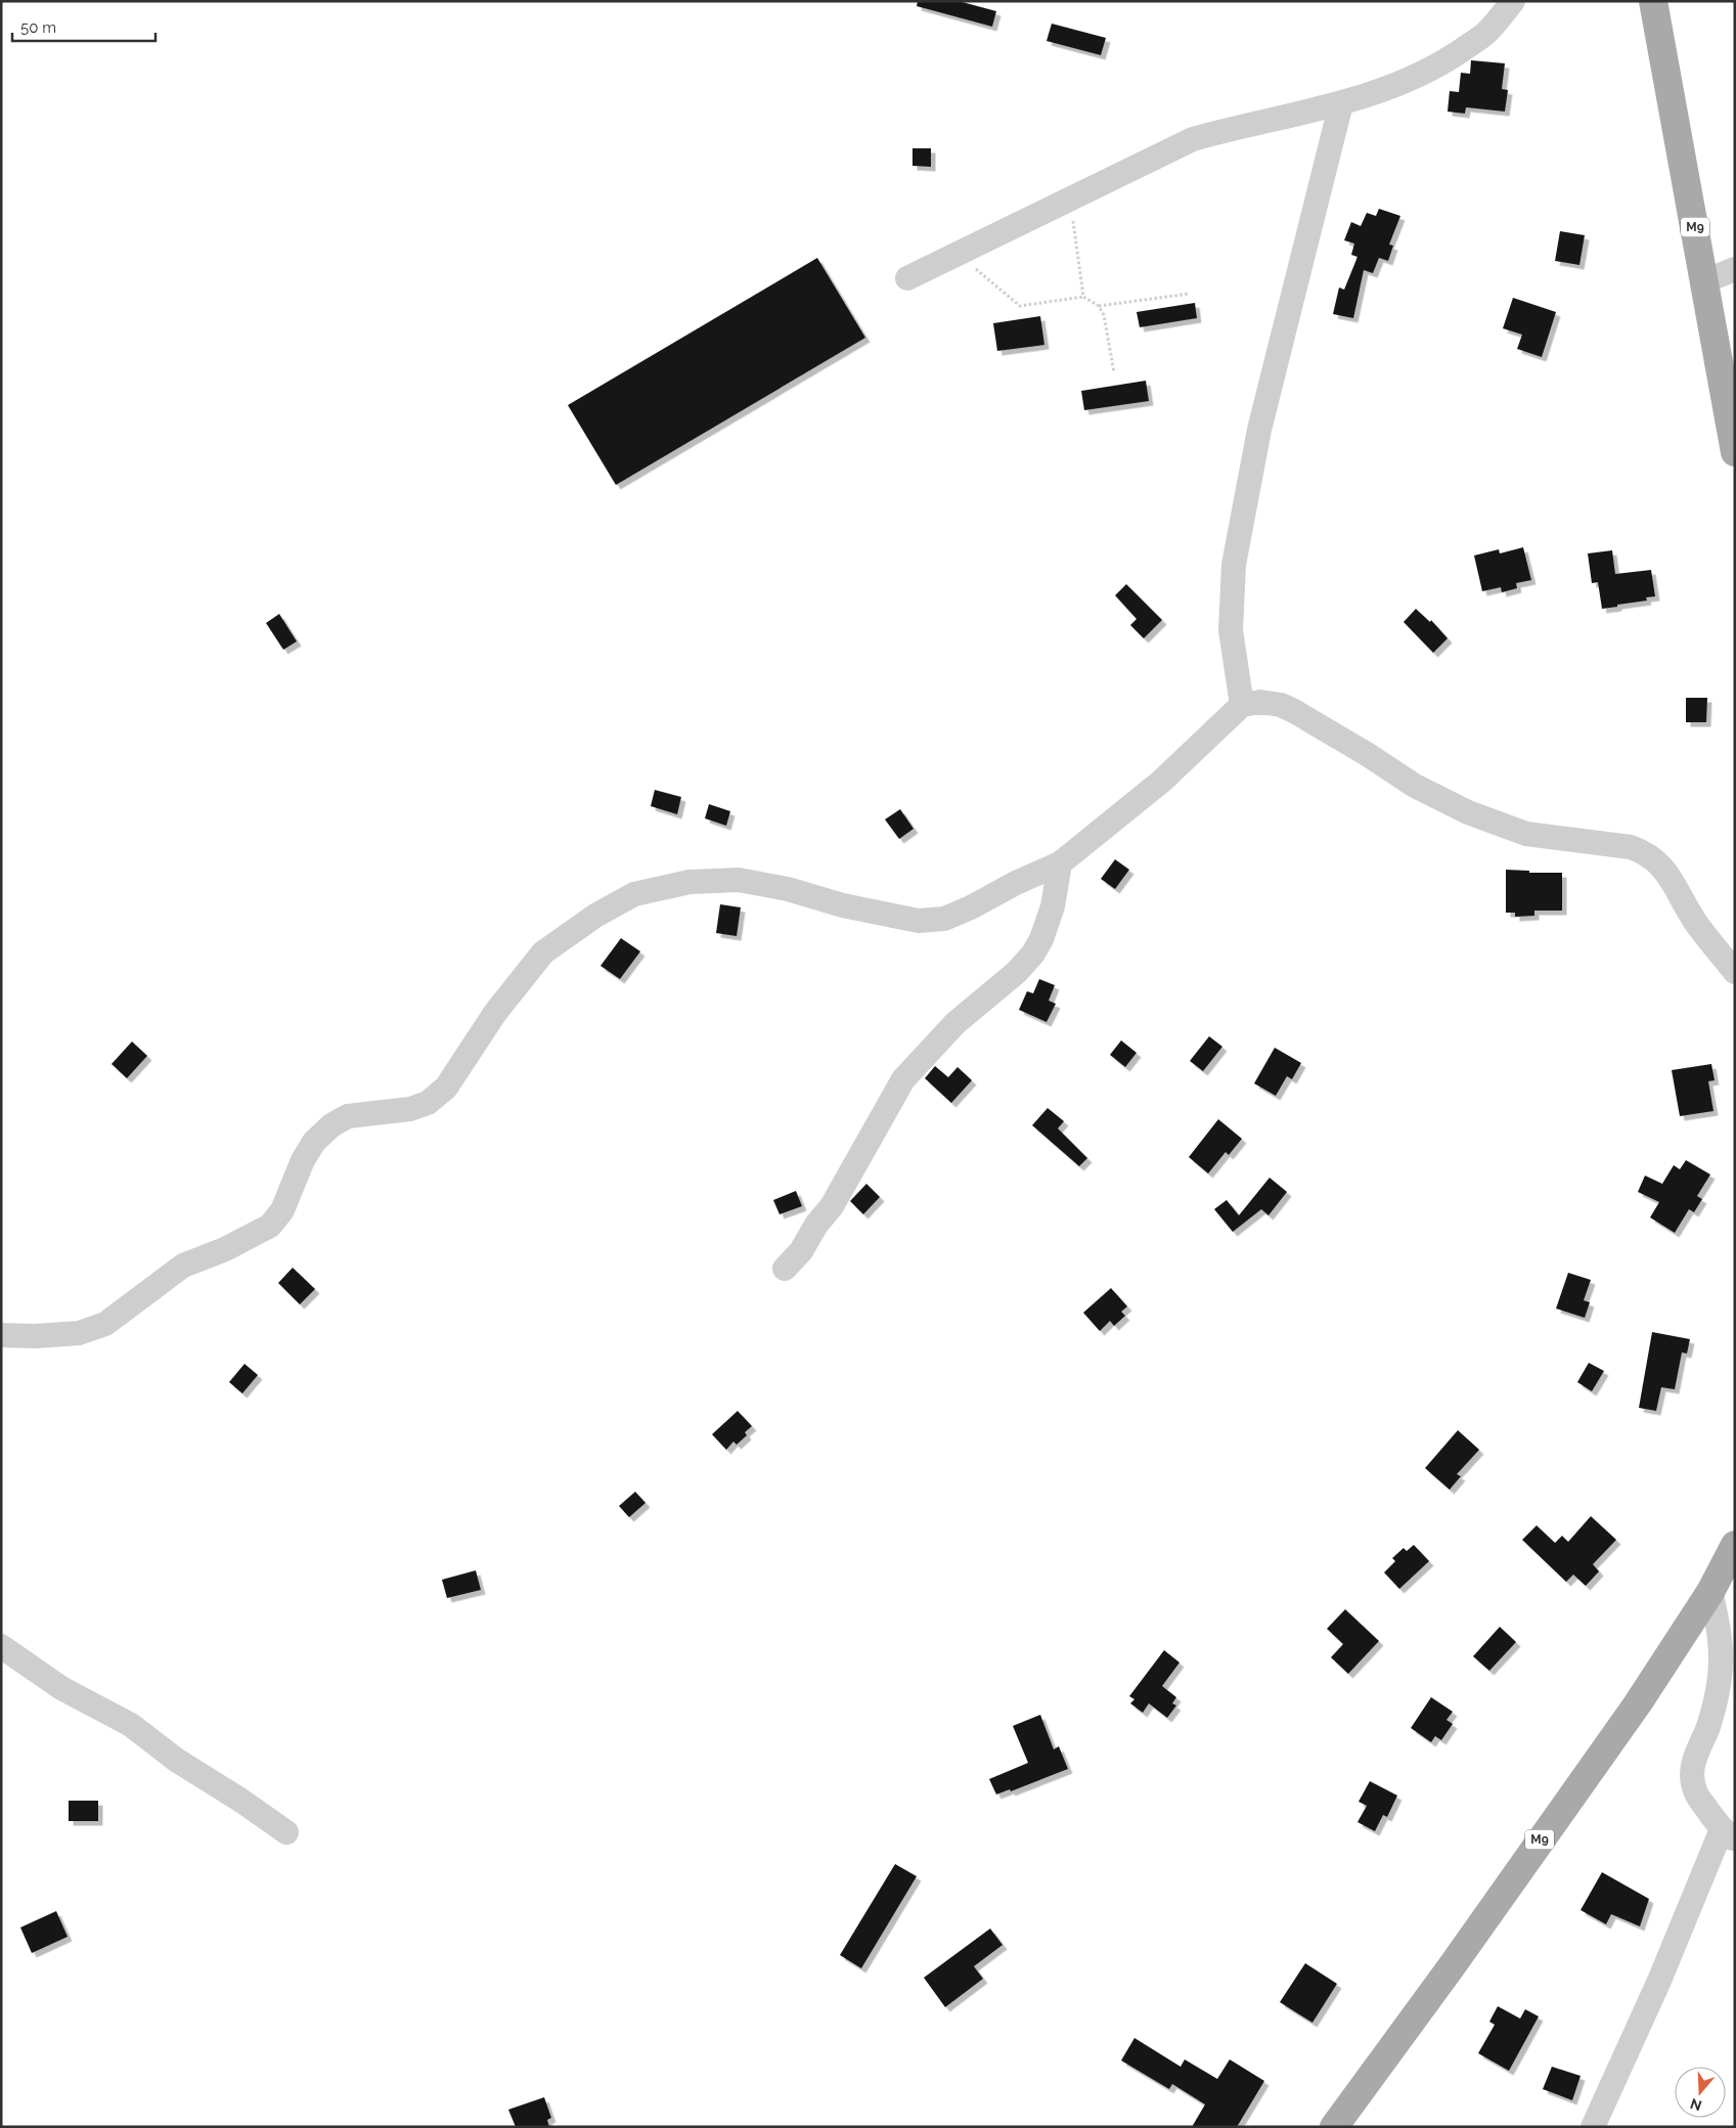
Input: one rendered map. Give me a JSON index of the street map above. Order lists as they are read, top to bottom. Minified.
{"streets":{"main road":["M9"]},"scale_bar":"50 m","north":"bottom"}
